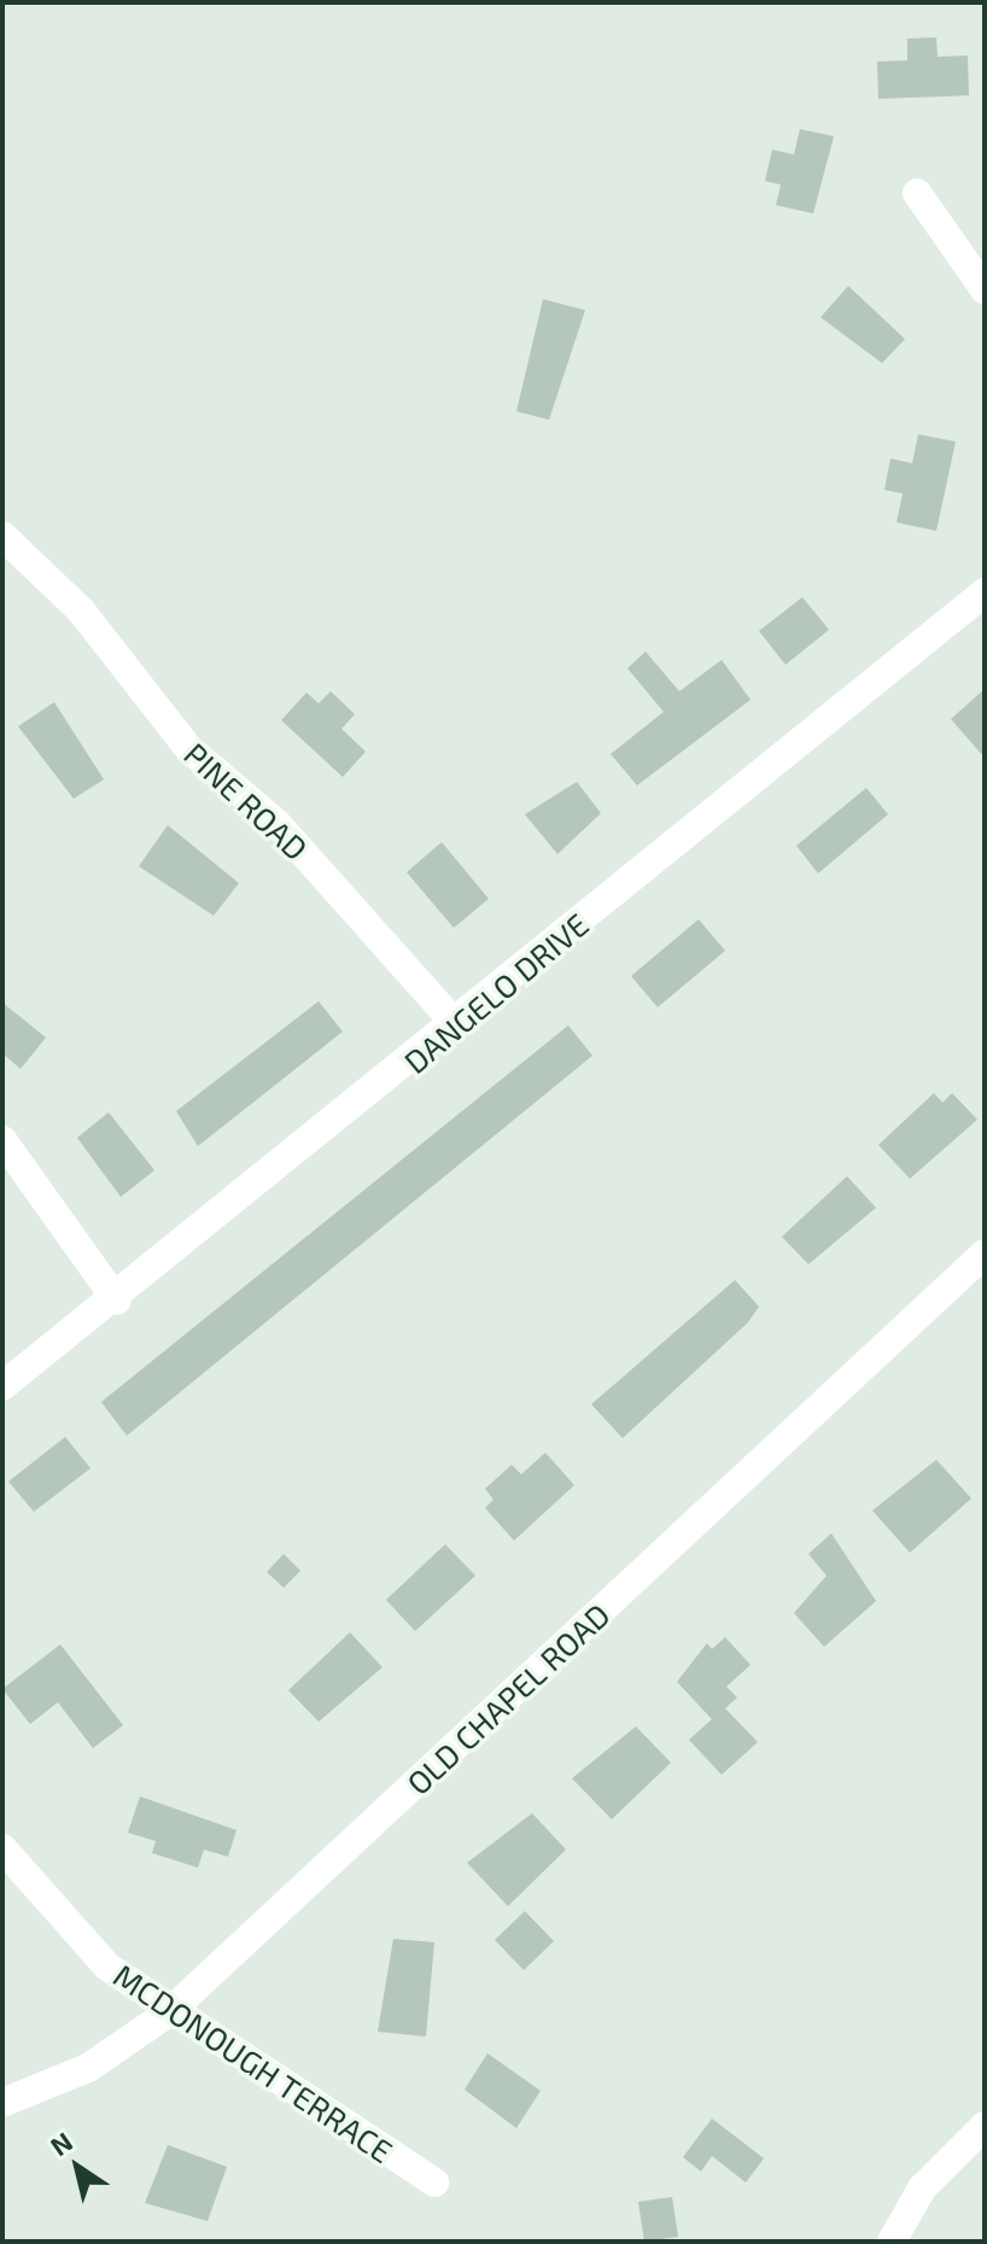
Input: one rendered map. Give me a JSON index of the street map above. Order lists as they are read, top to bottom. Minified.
{"streets":{"street":["PINE ROAD","DANGELO DRIVE","OLD CHAPEL ROAD","MCDONOUGH TERRACE"]},"crossings":[["PINE ROAD","DANGELO DRIVE"],["OLD CHAPEL ROAD","MCDONOUGH TERRACE"]],"north":"top left"}
